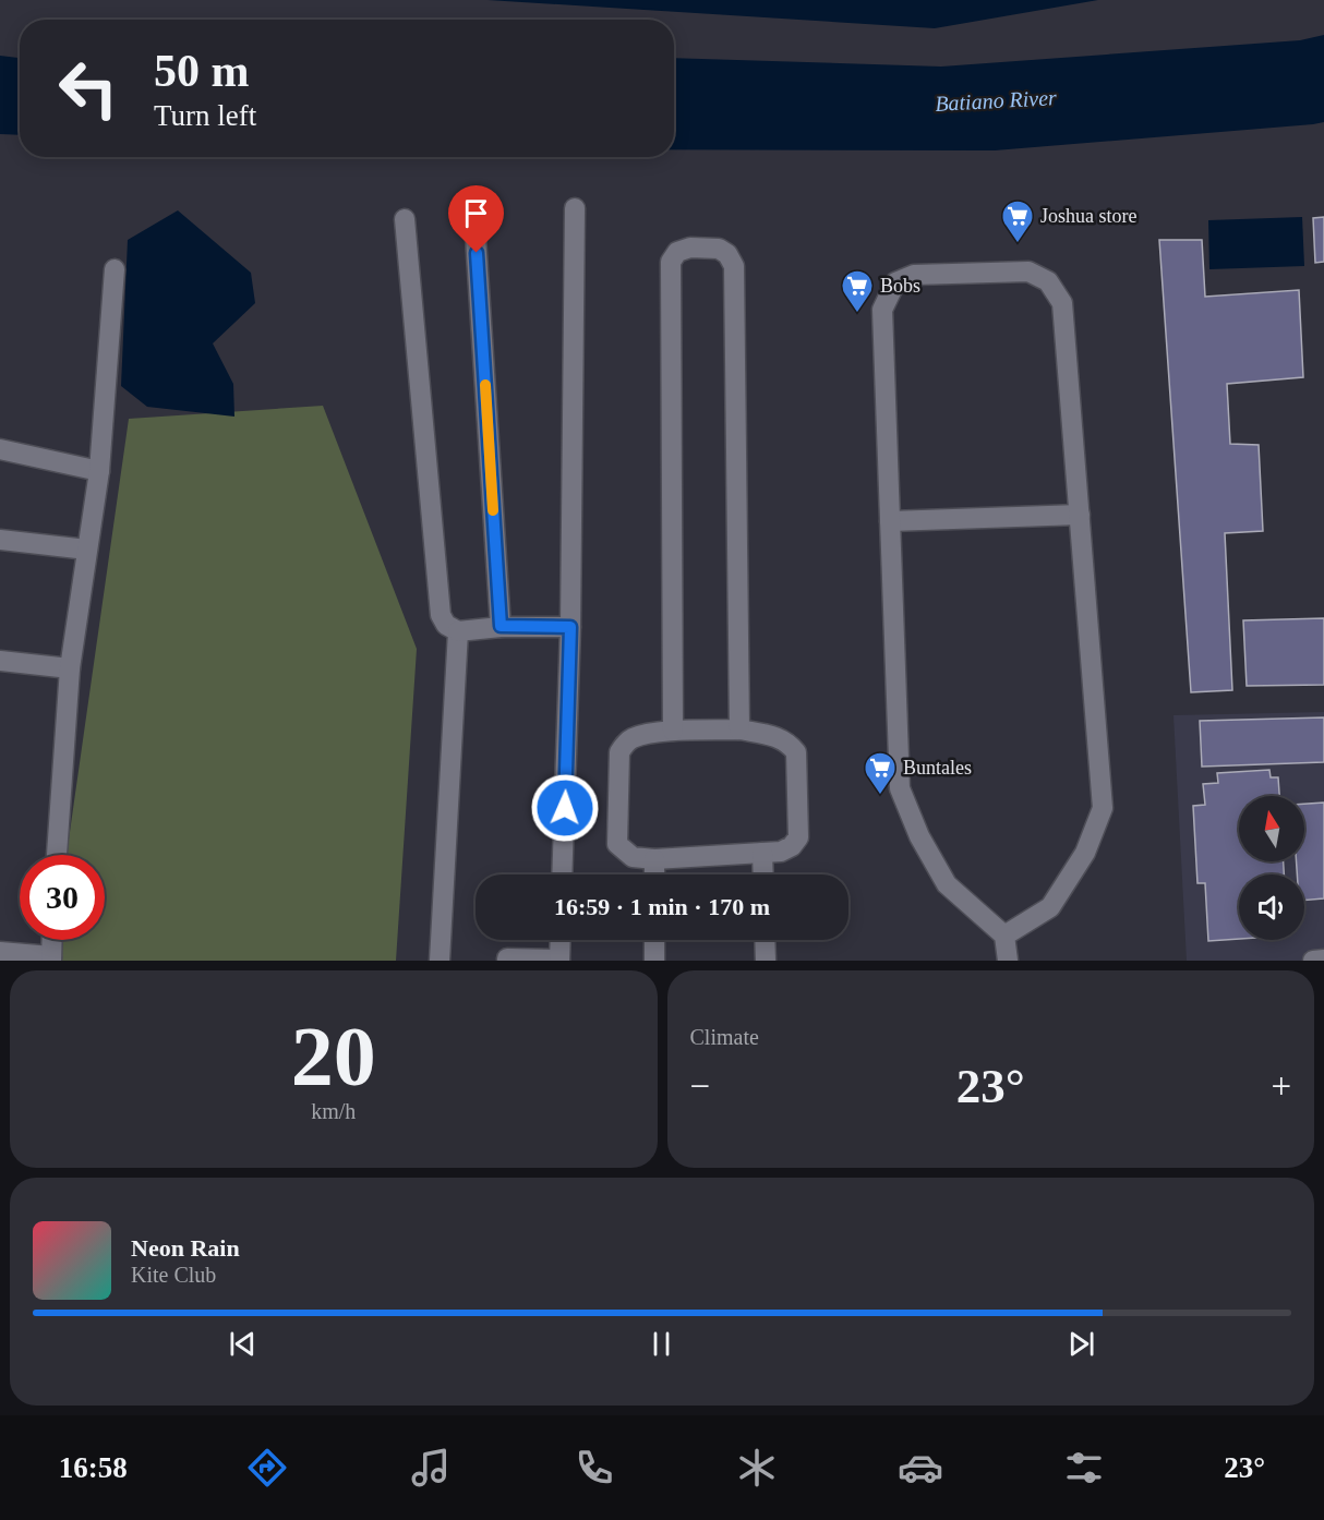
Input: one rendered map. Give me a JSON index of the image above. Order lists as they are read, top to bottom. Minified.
{"water":["Batiano River"],"places":{"supermarket":["Joshua store","Bobs","Buntales"]},"north":"top","page":{"turn":["50 m","Turn left"],"limit":"30","trip":"16:59 · 1 min · 170 m","tile":[["20","km/h"],"Climate"],"heat":["−","23°","+"],"song":["Neon Rain","Kite Club"],"tabs":["16:58","23°"]}}
